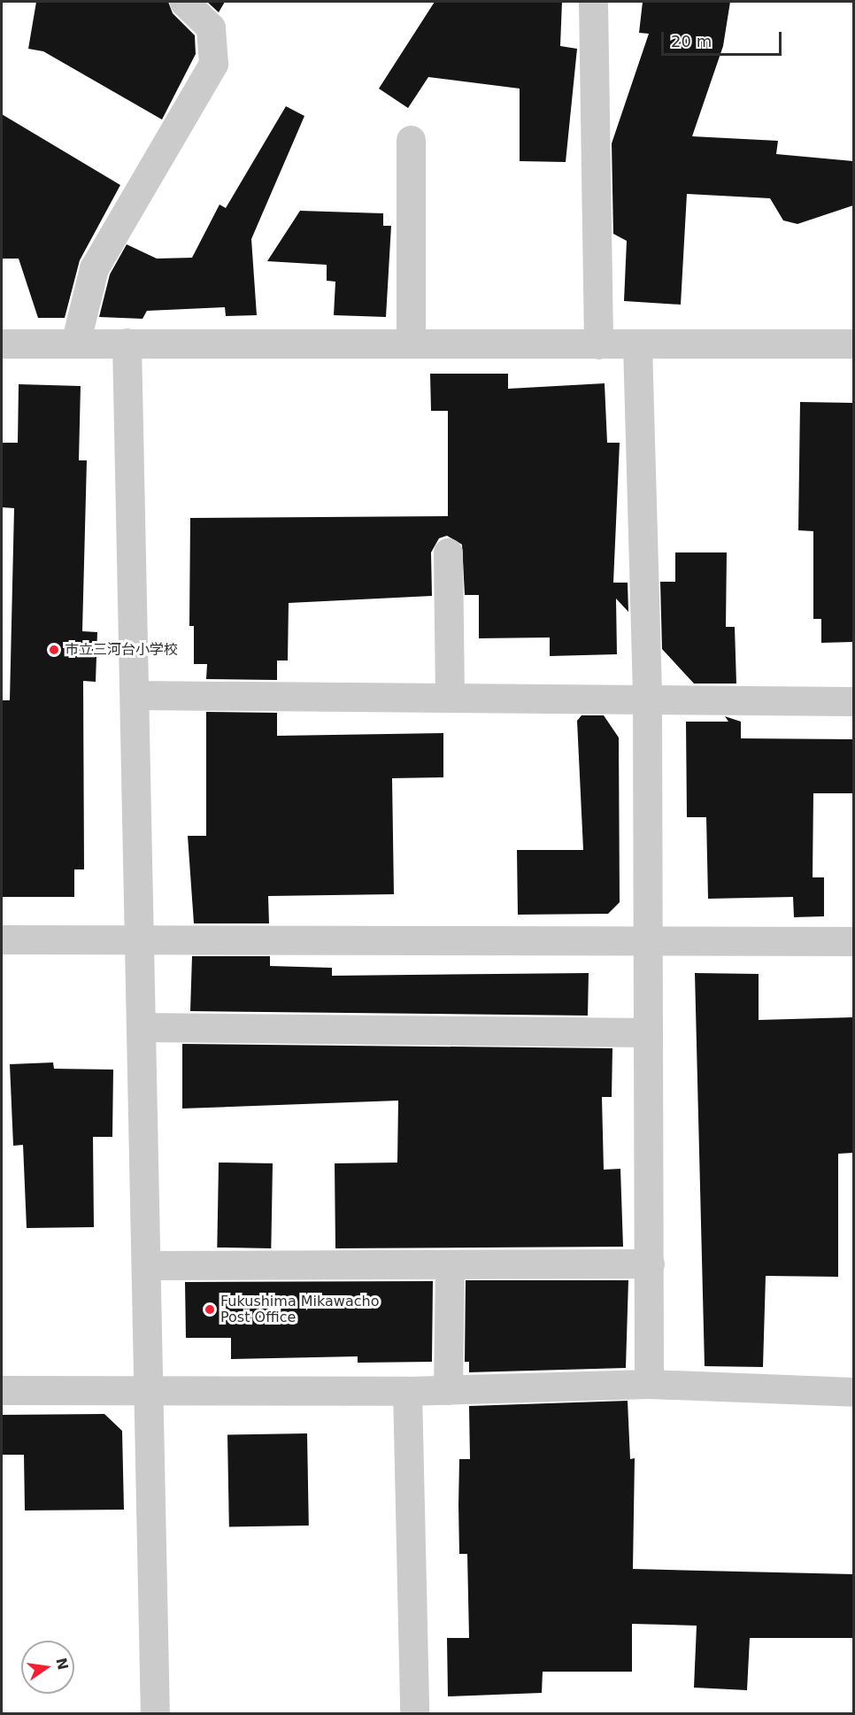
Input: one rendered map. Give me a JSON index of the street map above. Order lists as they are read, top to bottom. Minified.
{"places":["市立三河台小学校","Fukushima Mikawacho Post Office"],"scale_bar":"20 m","north":"right"}
